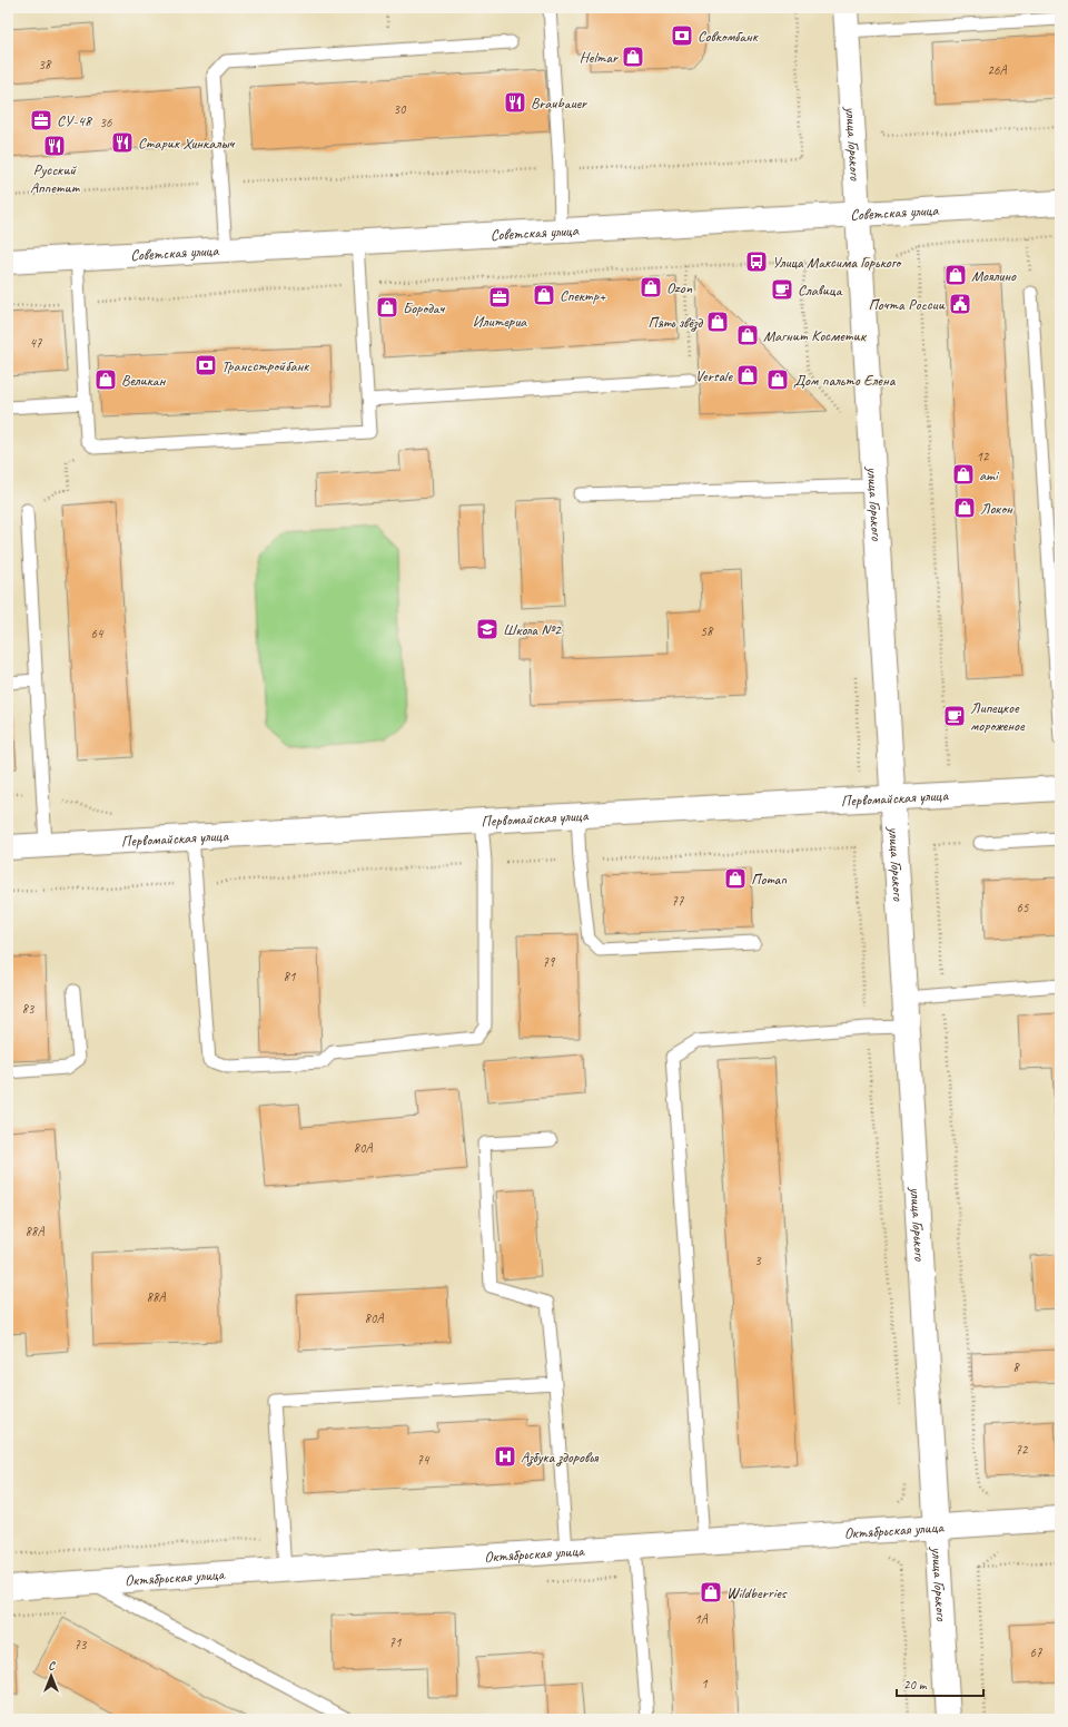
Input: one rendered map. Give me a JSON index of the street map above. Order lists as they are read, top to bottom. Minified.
{"streets":{"street":["улица Горького","Советская улица","Первомайская улица","Октябрьская улица"]},"crossings":[["улица Горького","Советская улица"],["улица Горького","Первомайская улица"],["улица Горького","Октябрьская улица"]],"places":{"bank":["Совкомбанк","Трансстройбанк"],"shop":["Helmar","Моялино","Ozon","Спектр+","Бородач","Пять звёзд","Магнит Косметик","Versale","Великан","Дом пальто Елена","ami","Локон","Потап","Wildberries"],"restaurant":["Braubauer","Старик Хинкалыч","Русский Аппетит"],"office":["СУ-48","Илитериа"],"bus stop":["Улица Максима Горького"],"cafe":["Славица","Липецкое мороженое"],"public building":["Почта России"],"school or university":["Школа №2"],"hospital":["Азбука здоровья"]},"house_numbers":["38","26А","30","36","47","12","58","64","77","65","79","81","83","80А","88А","3","88А","80А","8","72","74","1А","71","73","67","1"],"scale_bar":"20 m","north":"top"}
